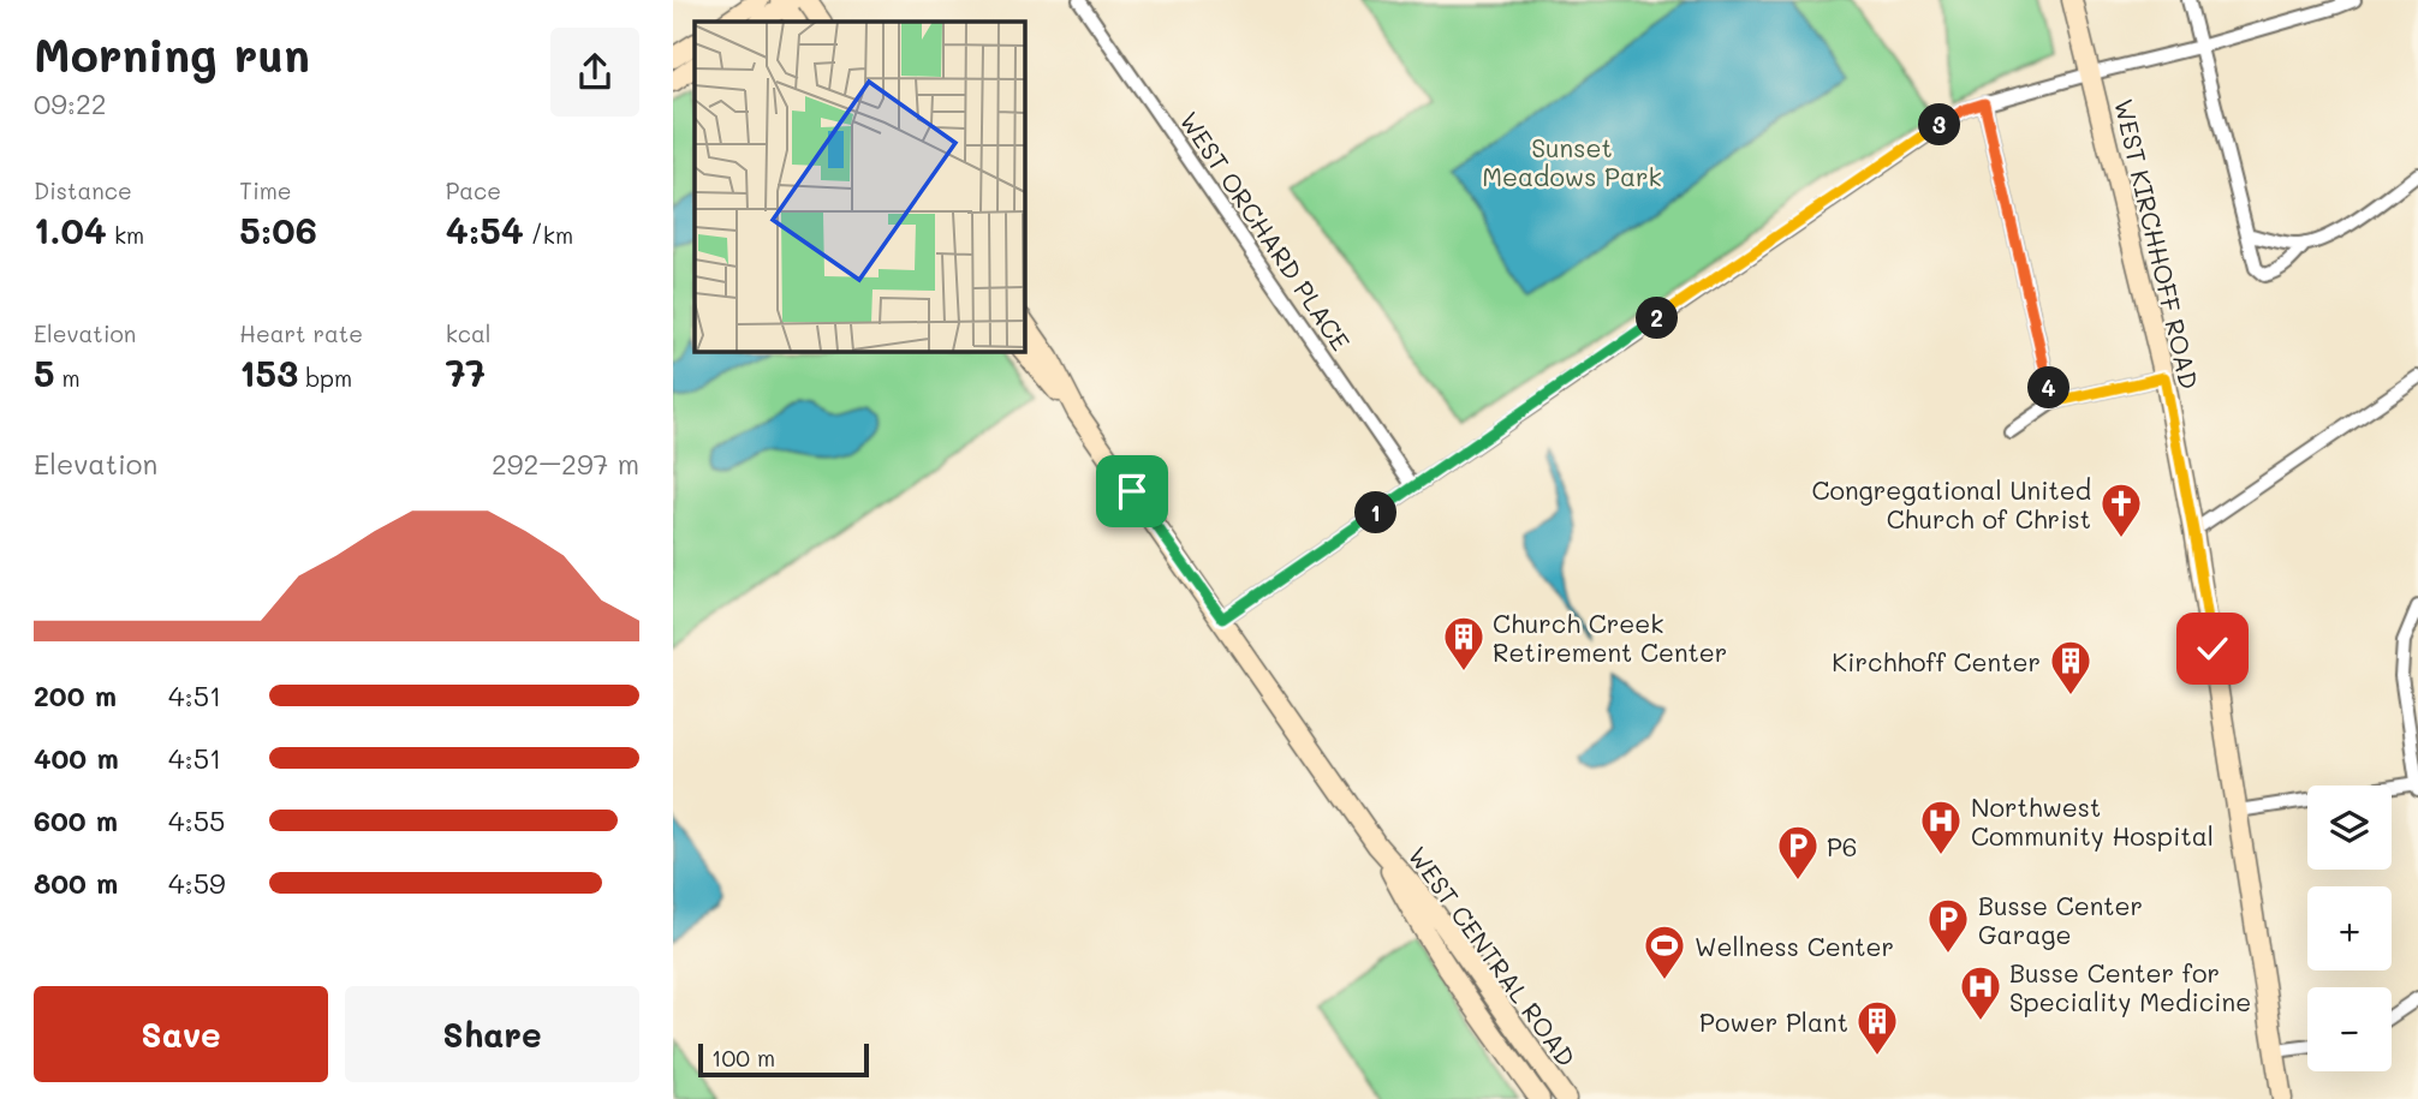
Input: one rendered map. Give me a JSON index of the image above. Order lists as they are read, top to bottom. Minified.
{"streets":{"main road":["WEST KIRCHHOFF ROAD","WEST CENTRAL ROAD"],"street":["WEST ORCHARD PLACE"]},"parks":["Sunset Meadows Park"],"places":{"church":["Congregational United Church of Christ"],"building":["Church Creek Retirement Center","Kirchhoff Center","Power Plant"],"hospital":["Northwest Community Hospital","Busse Center for Speciality Medicine"],"parking":["P6","Busse Center Garage"],"sports":["Wellness Center"]},"scale_bar":"100 m","page":{"heading":["Morning run","09:22"],"pins":["3","2","4","1"],"stats":[["Distance","1.04 km"],["Time","5:06"],["Pace","4:54 /km"],["Elevation","5 m"],["Heart rate","153 bpm"],["kcal","77"]],"chart":["Elevation","292–297 m"],"list":[{"name":"200 m","note":"4:51"},{"name":"400 m","note":"4:51"},{"name":"600 m","note":"4:55"},{"name":"800 m","note":"4:59"}],"map_buttons":["+","−"],"buttons":["Save","Share"],"scale":"100 m"}}
